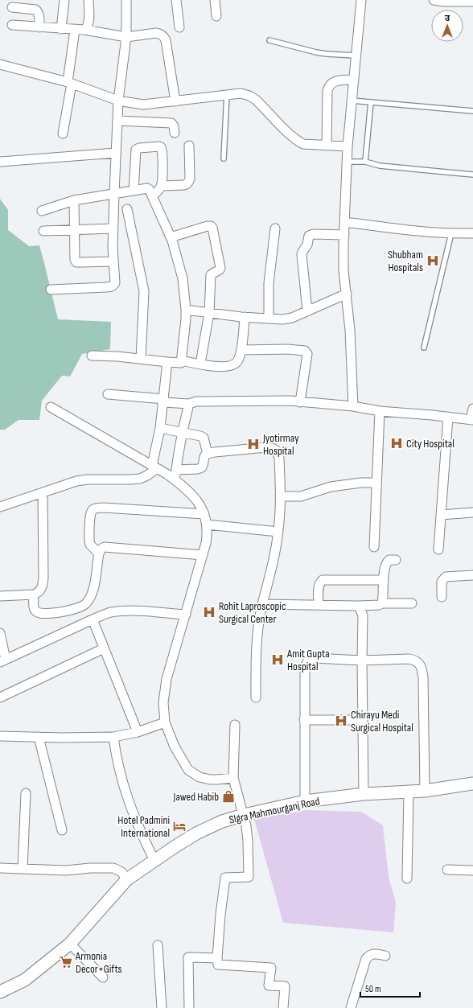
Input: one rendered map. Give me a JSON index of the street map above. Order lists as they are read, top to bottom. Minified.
{"streets":{"street":["SIgra Mahmourganj Road"]},"places":{"hospital":["Shubham Hospitals","City Hospital","Jyotirmay Hospital","Rohit Laproscopic Surgical Center","Amit Gupta Hospital","Chirayu Medi Surgical Hospital"],"shop":["Jawed Habib"],"hotel":["Hotel Padmini International"],"supermarket":["Armonia Decor+Gifts"]},"scale_bar":"50 m","north":"top"}
